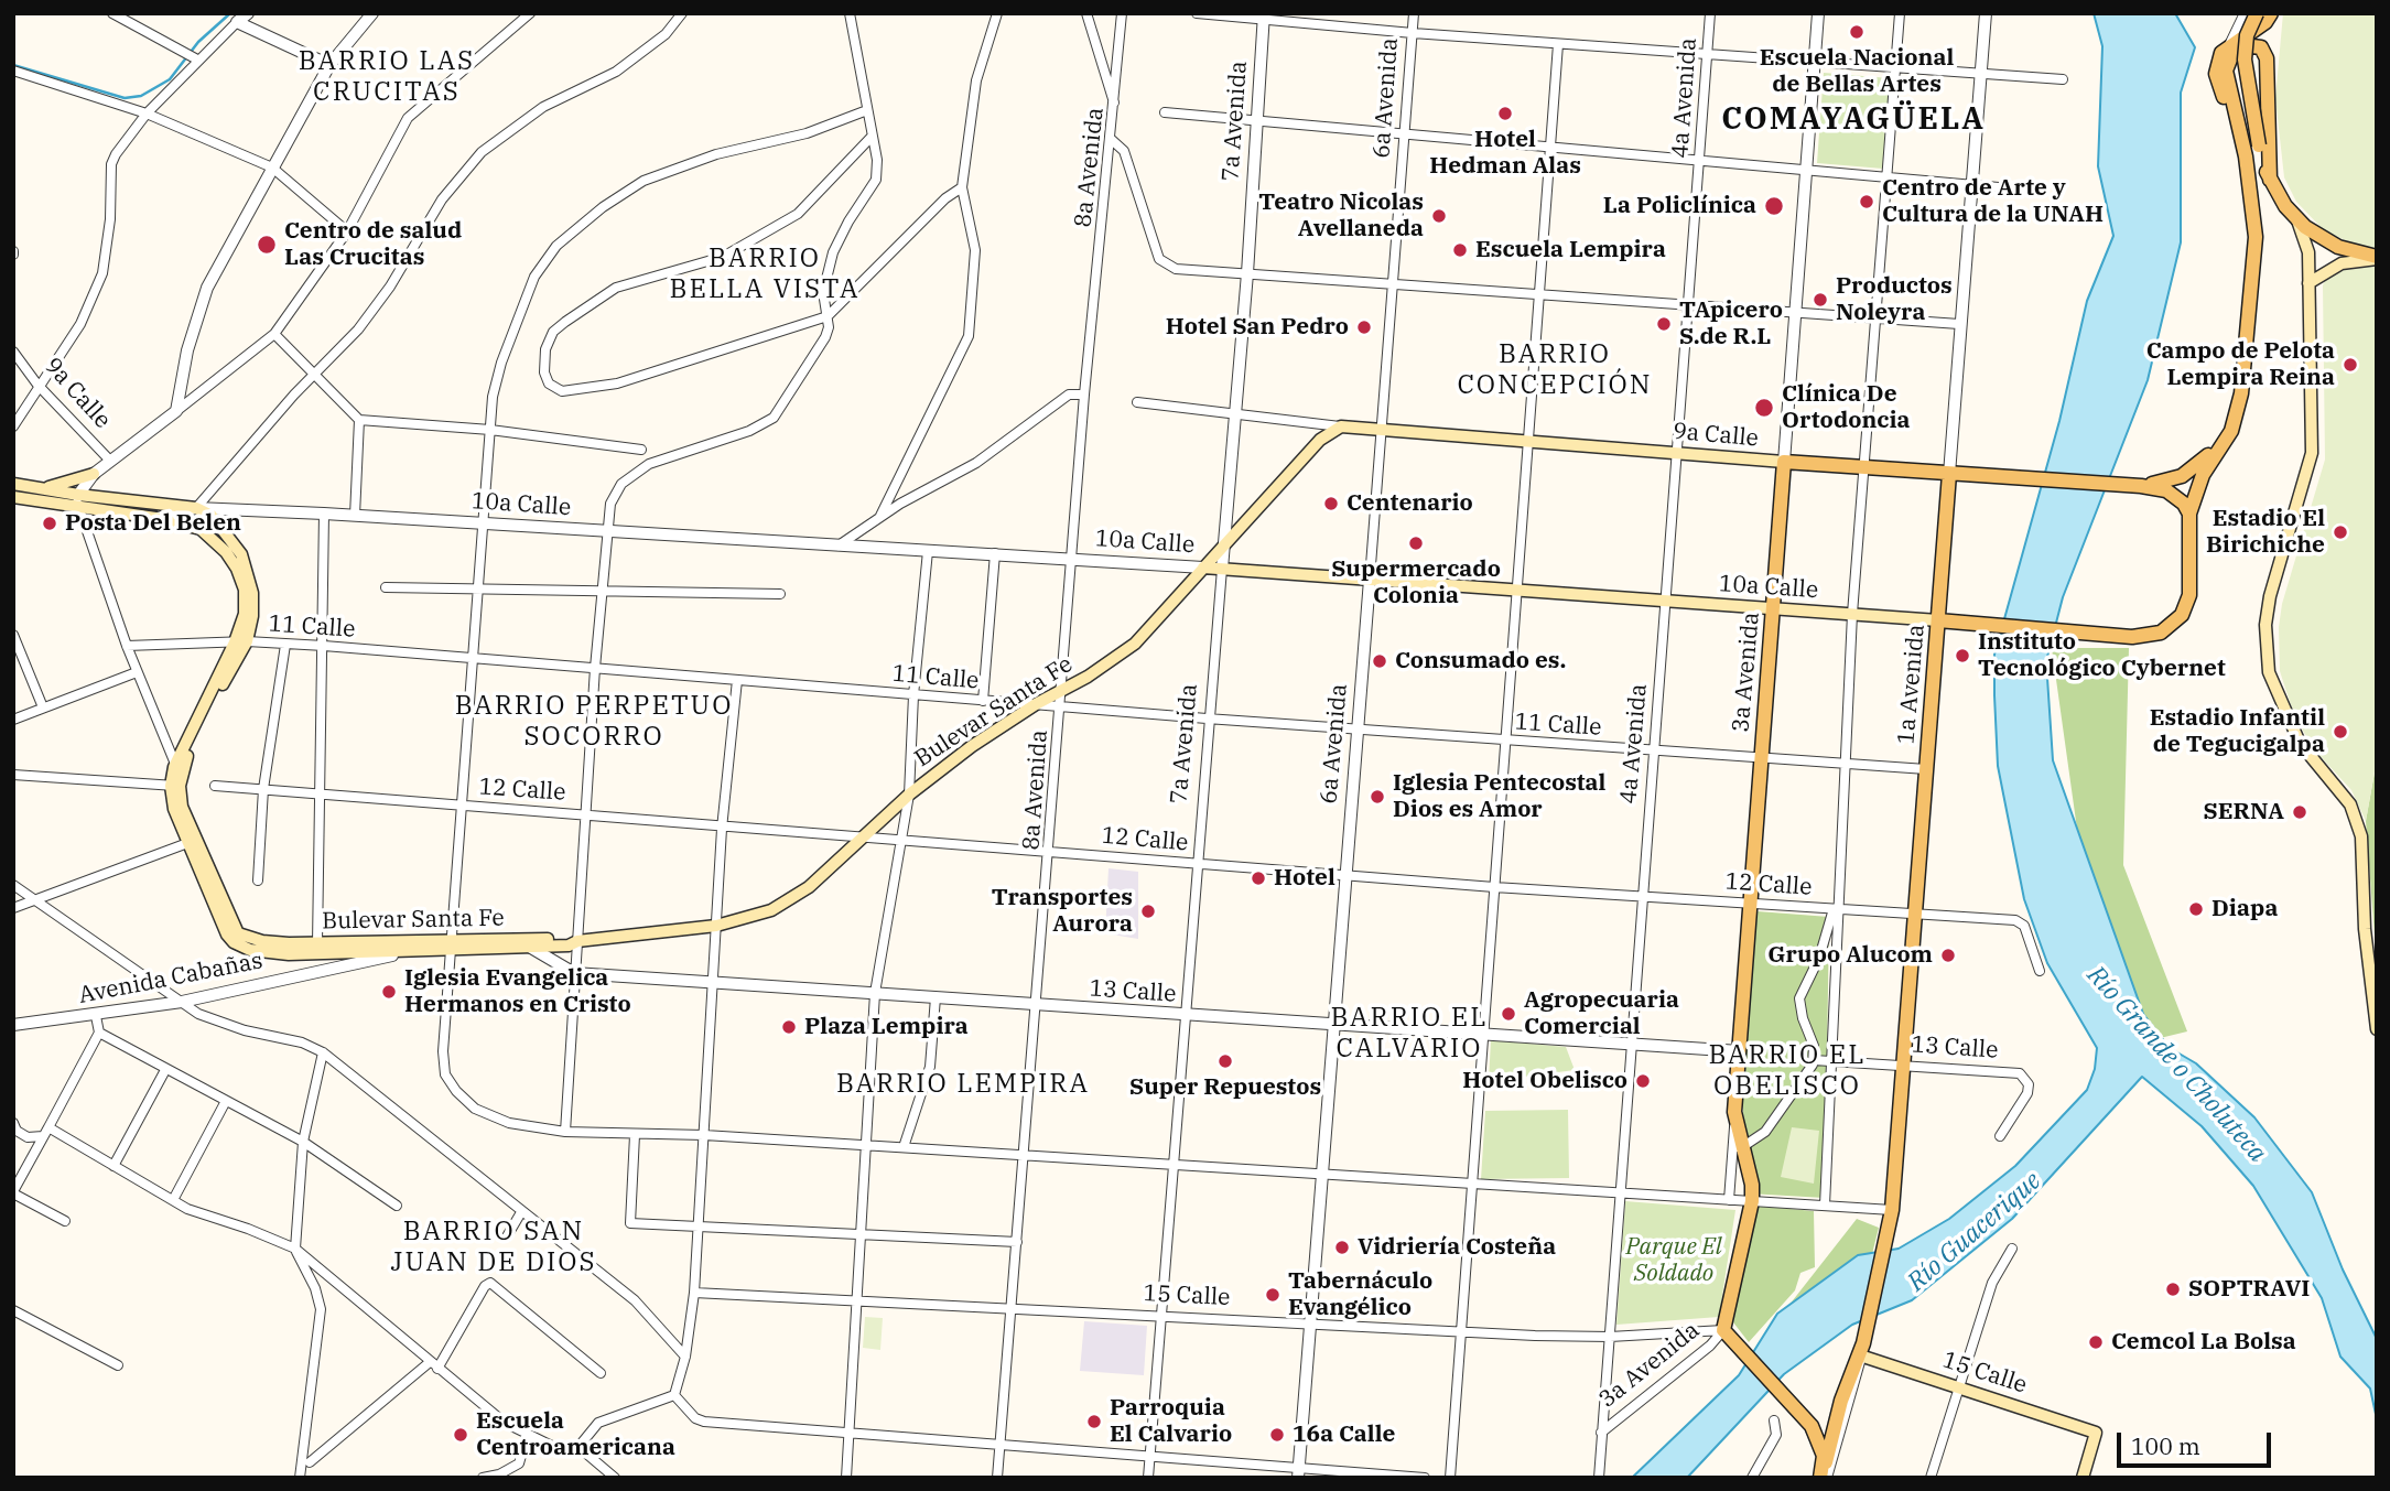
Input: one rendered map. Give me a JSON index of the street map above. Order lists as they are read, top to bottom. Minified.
{"streets":{"main road":["9a Calle","10a Calle","3a Avenida","1a Avenida","Bulevar Santa Fe","15 Calle"],"street":["6a Avenida","4a Avenida","7a Avenida","8a Avenida","11 Calle","12 Calle","Avenida Cabañas","13 Calle"]},"crossings":[["6a Avenida","9a Calle"],["6a Avenida","10a Calle"],["6a Avenida","11 Calle"],["6a Avenida","12 Calle"],["6a Avenida","13 Calle"],["6a Avenida","15 Calle"],["4a Avenida","9a Calle"],["4a Avenida","10a Calle"],["4a Avenida","11 Calle"],["4a Avenida","3a Avenida"],["4a Avenida","12 Calle"],["4a Avenida","13 Calle"],["4a Avenida","15 Calle"],["7a Avenida","10a Calle"],["7a Avenida","11 Calle"],["7a Avenida","Bulevar Santa Fe"],["7a Avenida","12 Calle"],["7a Avenida","13 Calle"],["7a Avenida","15 Calle"],["8a Avenida","10a Calle"],["8a Avenida","11 Calle"],["8a Avenida","Bulevar Santa Fe"],["8a Avenida","12 Calle"],["8a Avenida","13 Calle"],["8a Avenida","15 Calle"],["9a Calle","3a Avenida"],["9a Calle","1a Avenida"],["10a Calle","3a Avenida"],["10a Calle","1a Avenida"],["10a Calle","Bulevar Santa Fe"],["11 Calle","3a Avenida"],["11 Calle","1a Avenida"],["11 Calle","Bulevar Santa Fe"],["3a Avenida","1a Avenida"],["3a Avenida","12 Calle"],["3a Avenida","13 Calle"],["3a Avenida","15 Calle"],["1a Avenida","12 Calle"],["1a Avenida","13 Calle"],["1a Avenida","15 Calle"],["Bulevar Santa Fe","12 Calle"],["Bulevar Santa Fe","Avenida Cabañas"],["Bulevar Santa Fe","13 Calle"]],"districts":["BARRIO LAS CRUCITAS","COMAYAGÜELA","BARRIO BELLA VISTA","BARRIO CONCEPCIÓN","BARRIO PERPETUO SOCORRO","BARRIO EL CALVARIO","BARRIO EL OBELISCO","BARRIO LEMPIRA","BARRIO SAN JUAN DE DIOS"],"water":["Río Grande o Choluteca","Río Guacerique"],"parks":["Parque El Soldado"],"places":["Escuela Nacional de Bellas Artes","Hotel Hedman Alas","Centro de Arte y Cultura de la UNAH","La Policlínica","Teatro Nicolas Avellaneda","Centro de salud Las Crucitas","Escuela Lempira","Productos Noleyra","TApicero S.de R.L","Hotel San Pedro","Campo de Pelota Lempira Reina","Clínica De Ortodoncia","Centenario","Posta Del Belen","Estadio El Birichiche","Supermercado Colonia","Instituto Tecnológico Cybernet","Consumado es.","Estadio Infantil de Tegucigalpa","Iglesia Pentecostal Dios es Amor","SERNA","Hotel","Diapa","Transportes Aurora","Grupo Alucom","Iglesia Evangelica Hermanos en Cristo","Agropecuaria Comercial","Plaza Lempira","Super Repuestos","Hotel Obelisco","Vidriería Costeña","SOPTRAVI","Tabernáculo Evangélico","Cemcol La Bolsa","Parroquia El Calvario","Escuela Centroamericana","16a Calle"],"scale_bar":"100 m"}
